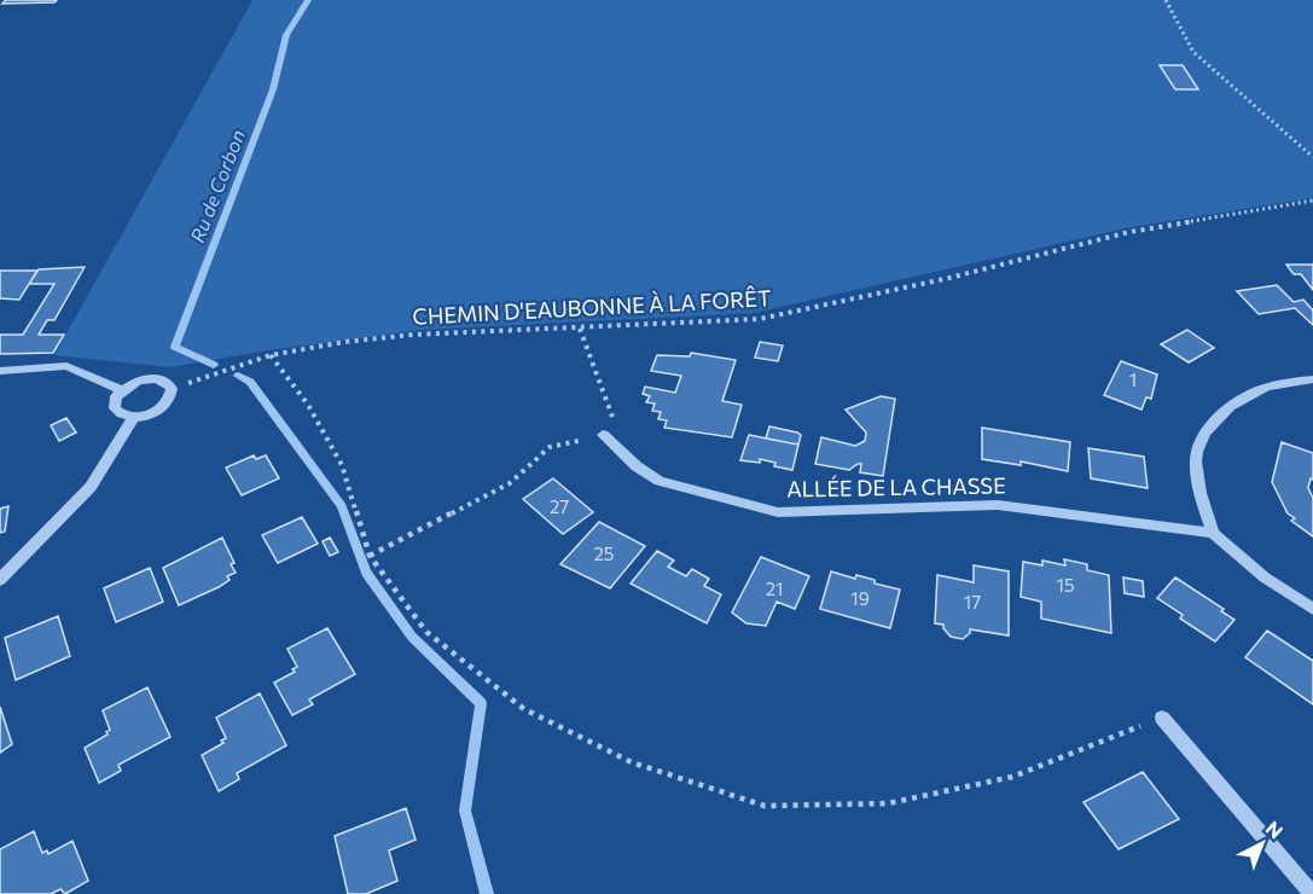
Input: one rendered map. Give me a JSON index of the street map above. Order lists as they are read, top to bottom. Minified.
{"streets":{"street":["ALLÉE DE LA CHASSE"],"path":["CHEMIN D'EAUBONNE À LA FORÊT"]},"water":["Ru de Corbon"],"house_numbers":["1","27","25","15","21","19","17"],"north":"top right"}
